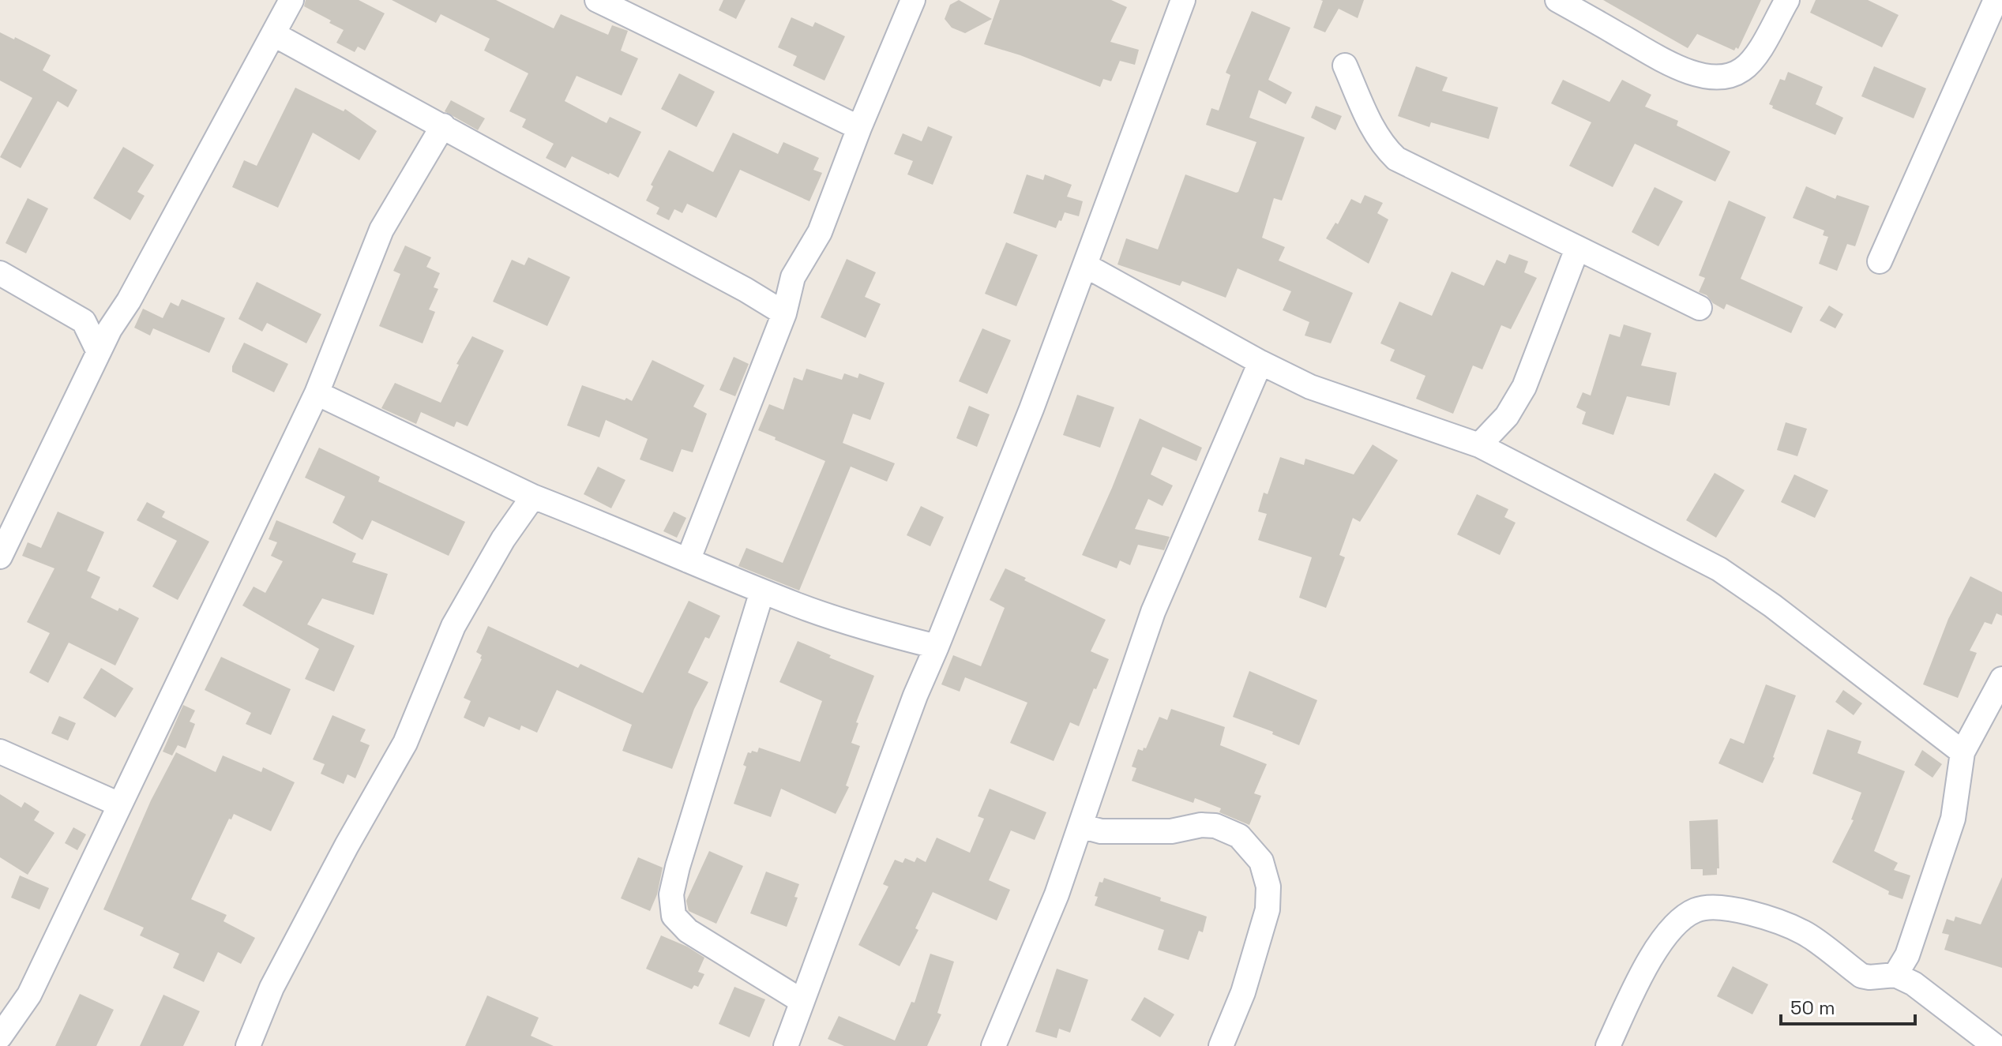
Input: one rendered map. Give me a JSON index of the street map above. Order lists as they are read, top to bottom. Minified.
{"scale_bar":"50 m"}
